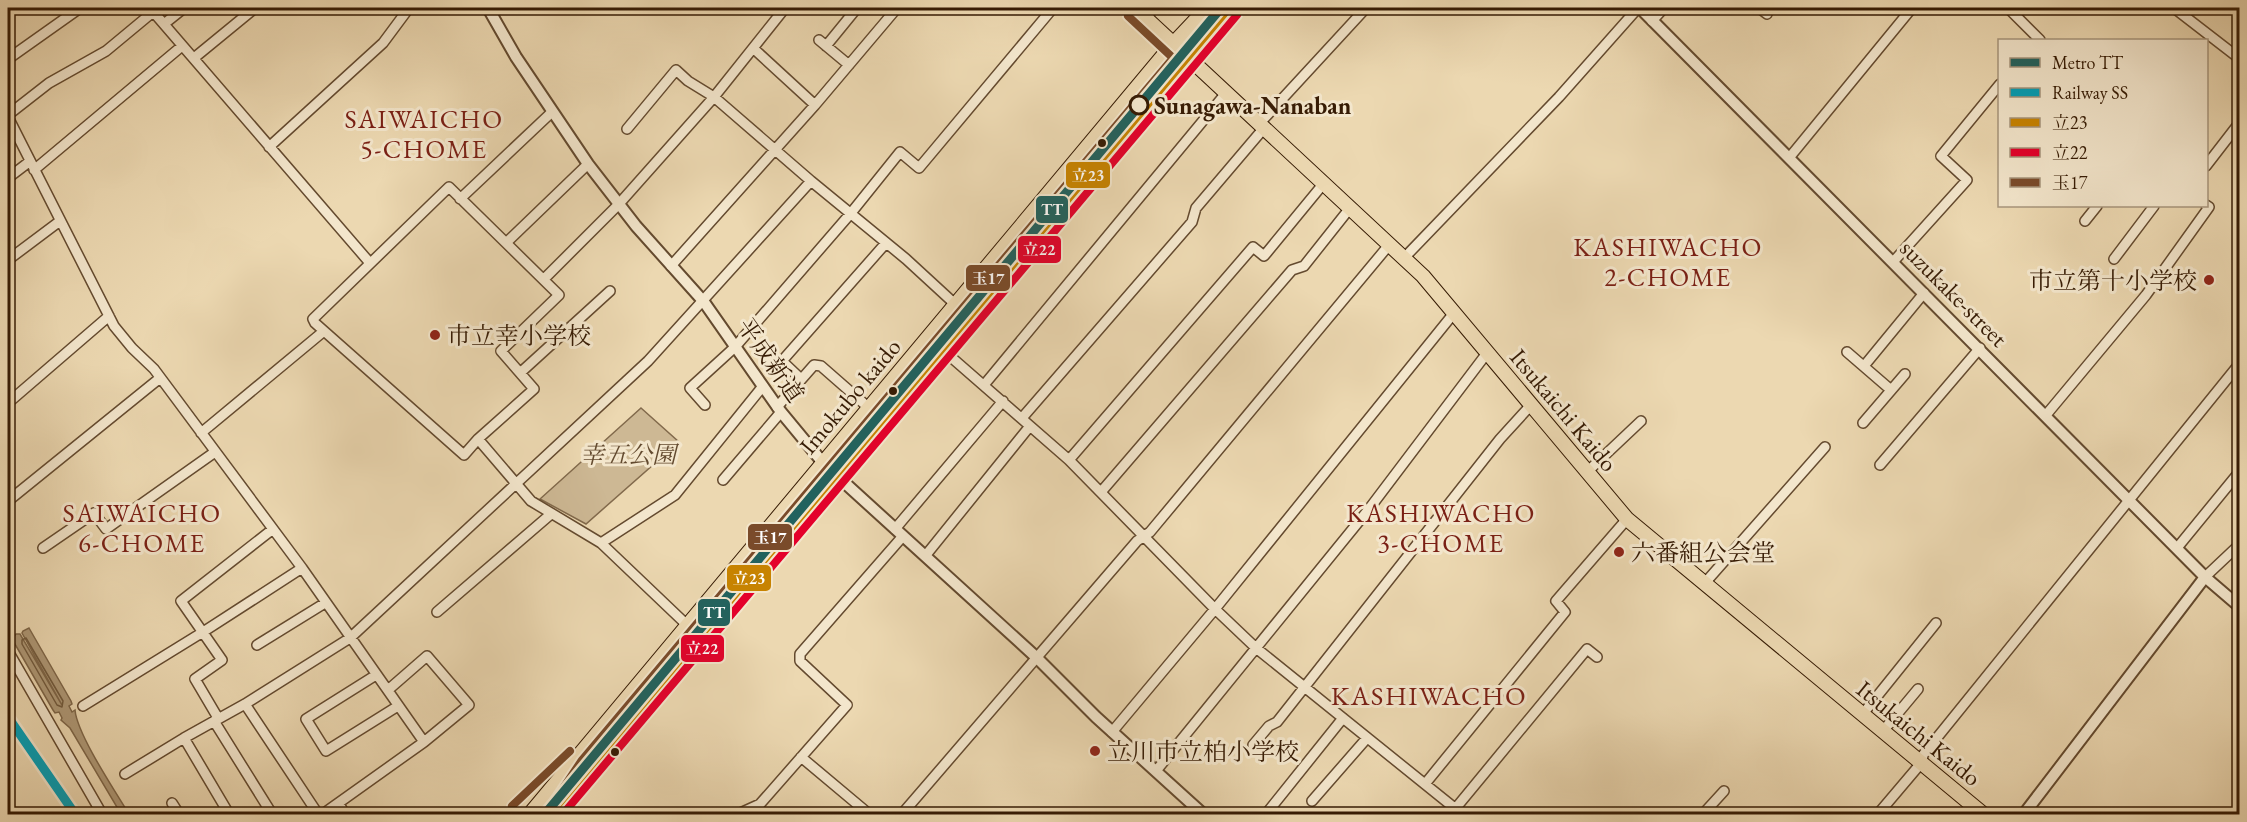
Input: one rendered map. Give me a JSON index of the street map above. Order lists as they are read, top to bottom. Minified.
{"streets":{"main road":["Imokubo kaido","Itsukaichi Kaido"],"street":["suzukake-street","平成新道"]},"crossings":[["平成新道","Imokubo kaido"],["Imokubo kaido","Itsukaichi Kaido"]],"districts":["SAIWAICHO 5-CHOME","KASHIWACHO 2-CHOME","SAIWAICHO 6-CHOME","KASHIWACHO 3-CHOME","KASHIWACHO"],"parks":["幸五公園"],"places":["Sunagawa-Nanaban","市立第十小学校","市立幸小学校","六番組公会堂","立川市立柏小学校"],"lines":["metro line TT","transit line 立23","transit line 立22","transit line 玉17","rail line SS"],"legend":["Metro TT","Railway SS","立23","立22","玉17"]}
